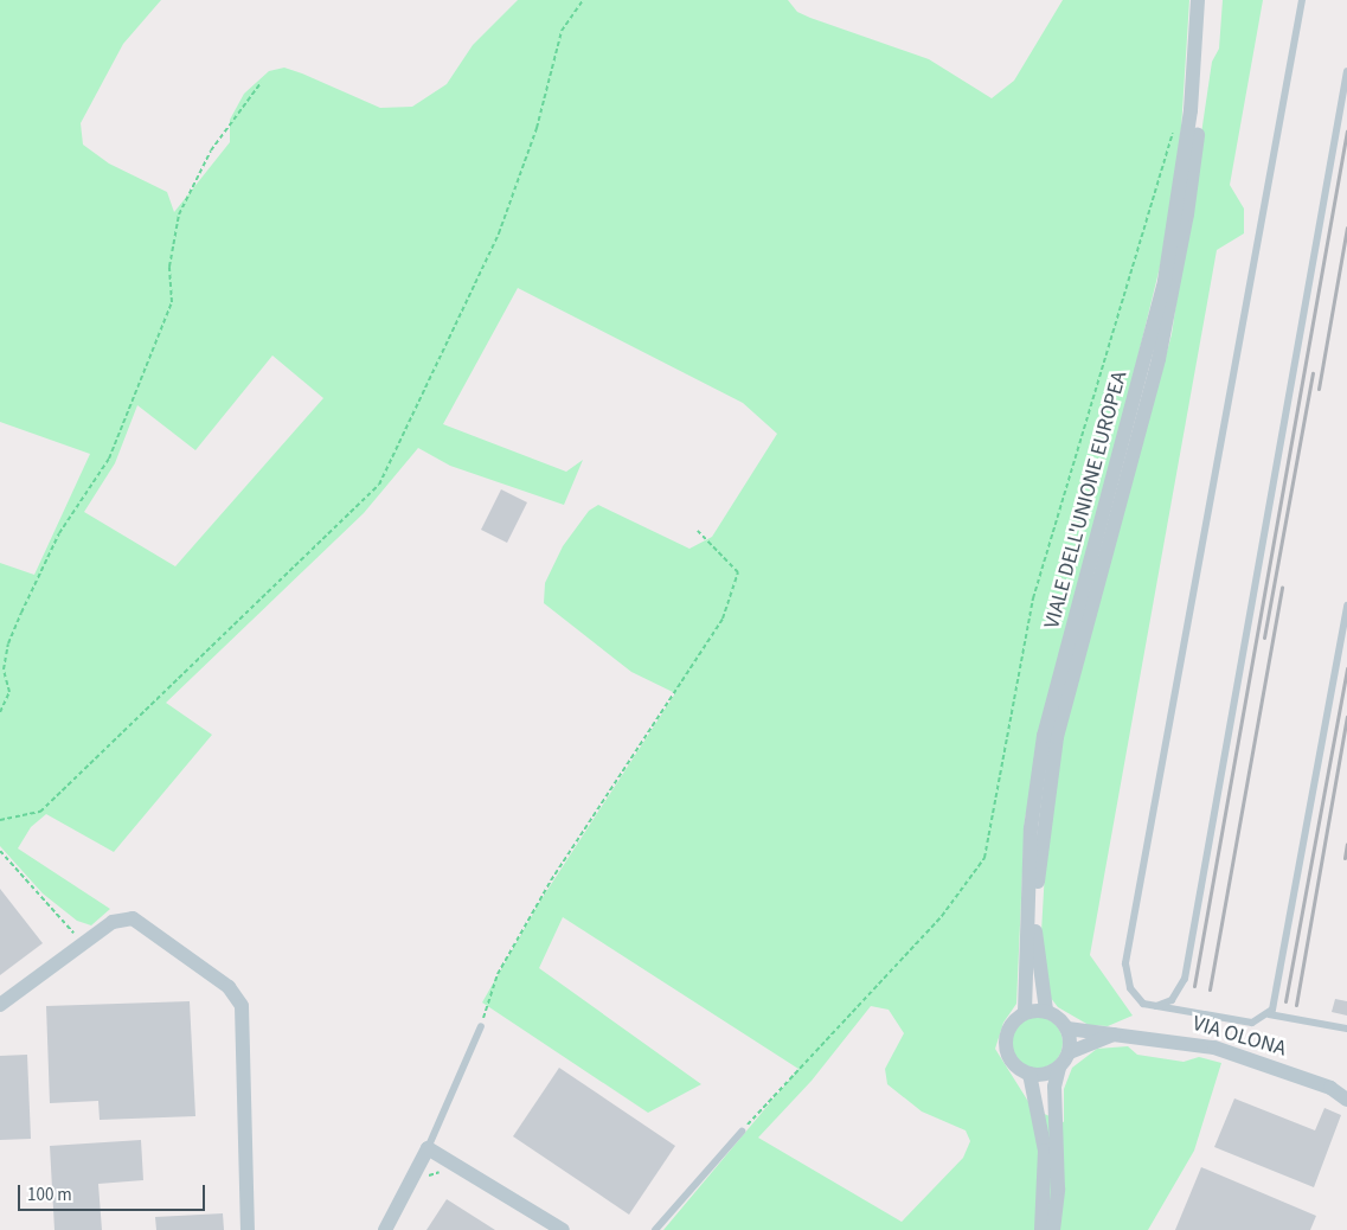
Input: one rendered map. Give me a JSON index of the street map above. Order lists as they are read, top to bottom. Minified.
{"streets":{"street":["VIALE DELL'UNIONE EUROPEA","VIA OLONA"]},"crossings":[["VIALE DELL'UNIONE EUROPEA","VIA OLONA"]],"scale_bar":"100 m"}
